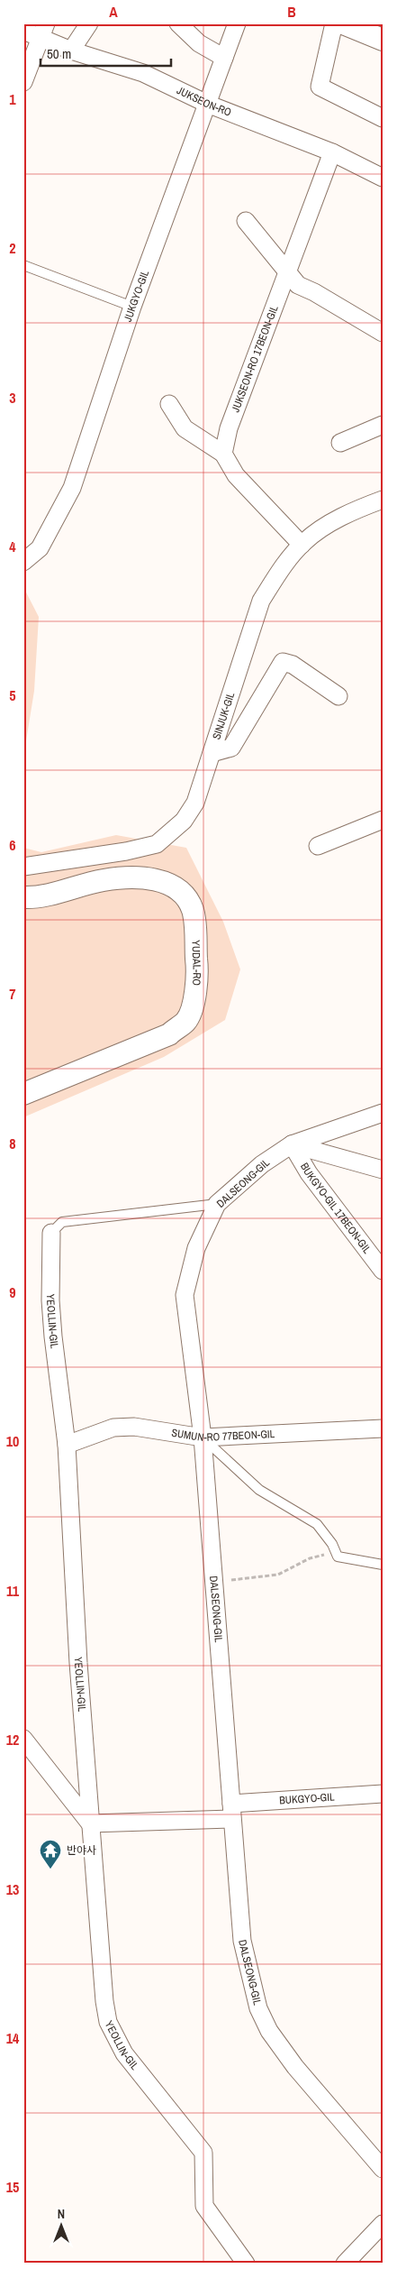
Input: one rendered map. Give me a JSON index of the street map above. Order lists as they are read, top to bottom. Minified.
{"streets":{"street":["JUKSEON-RO","JUKGYO-GIL","JUKSEON-RO 17BEON-GIL","SINJUK-GIL","YUDAL-RO","DALSEONG-GIL","BUKGYO-GIL 17BEON-GIL","YEOLLIN-GIL","SUMUN-RO 77BEON-GIL","BUKGYO-GIL"]},"crossings":[["JUKSEON-RO","JUKGYO-GIL"],["JUKSEON-RO","JUKSEON-RO 17BEON-GIL"],["DALSEONG-GIL","BUKGYO-GIL 17BEON-GIL"],["DALSEONG-GIL","YEOLLIN-GIL"],["DALSEONG-GIL","SUMUN-RO 77BEON-GIL"],["DALSEONG-GIL","BUKGYO-GIL"],["YEOLLIN-GIL","SUMUN-RO 77BEON-GIL"],["YEOLLIN-GIL","BUKGYO-GIL"]],"places":{"temple":["반야사"]},"scale_bar":"50 m","north":"top","grid":{"columns":["A","B"],"rows":["1","2","3","4","5","6","7","8","9","10","11","12","13","14","15"]}}
